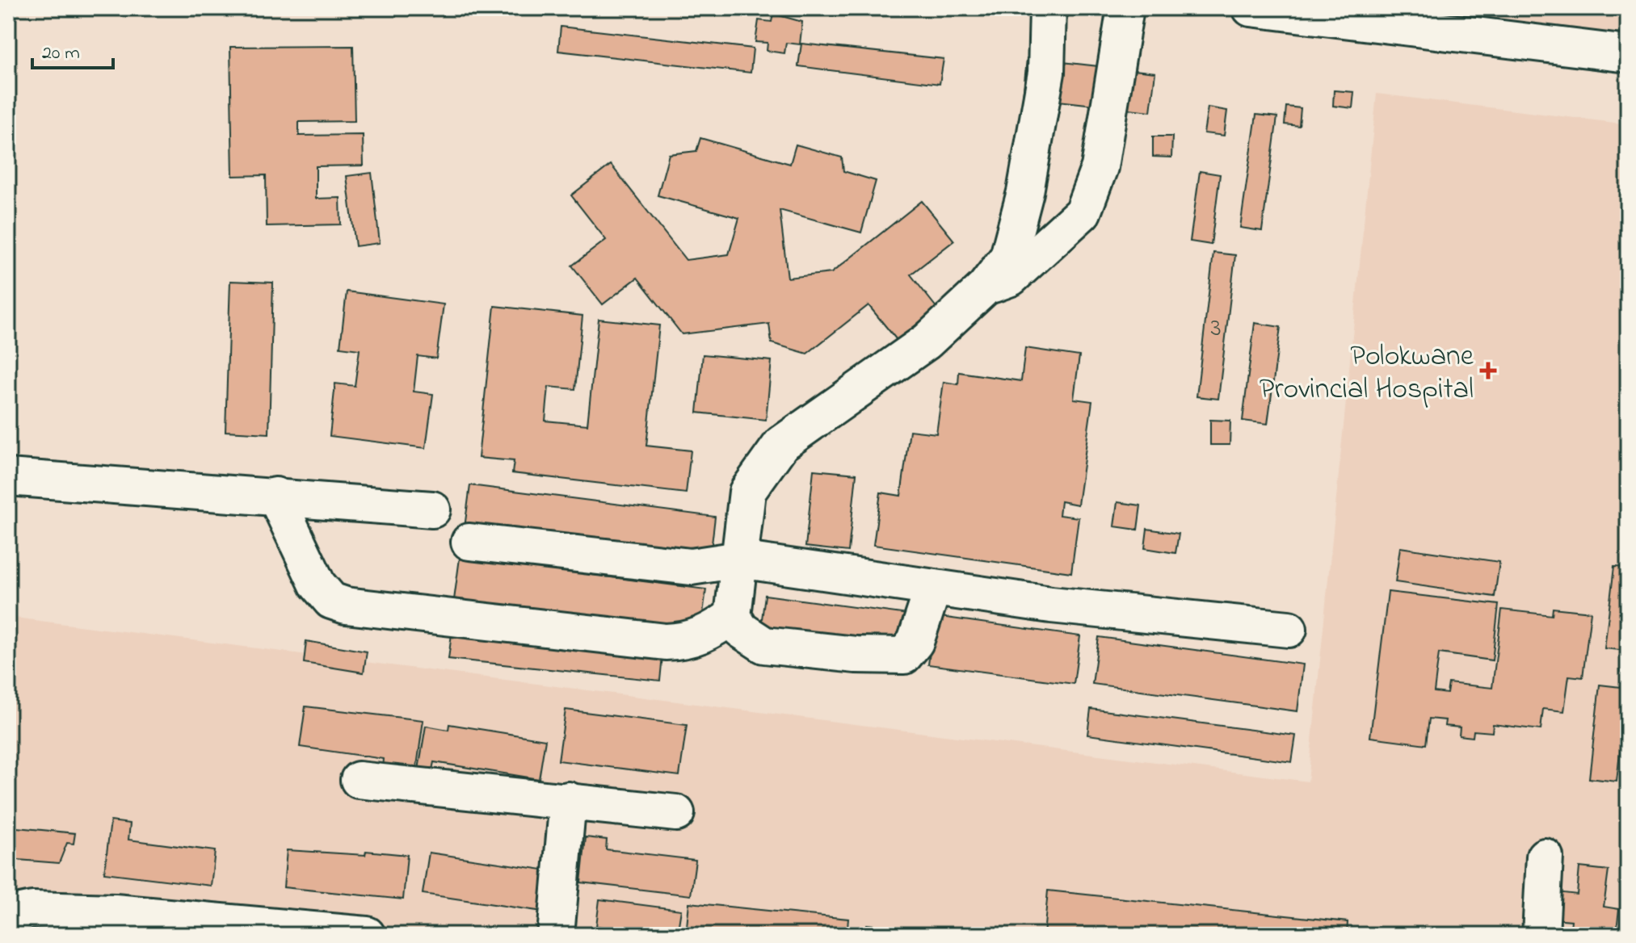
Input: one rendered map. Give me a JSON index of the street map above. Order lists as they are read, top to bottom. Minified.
{"places":{"health":["Polokwane Provincial Hospital"]},"house_numbers":["3"],"scale_bar":"20 m"}
